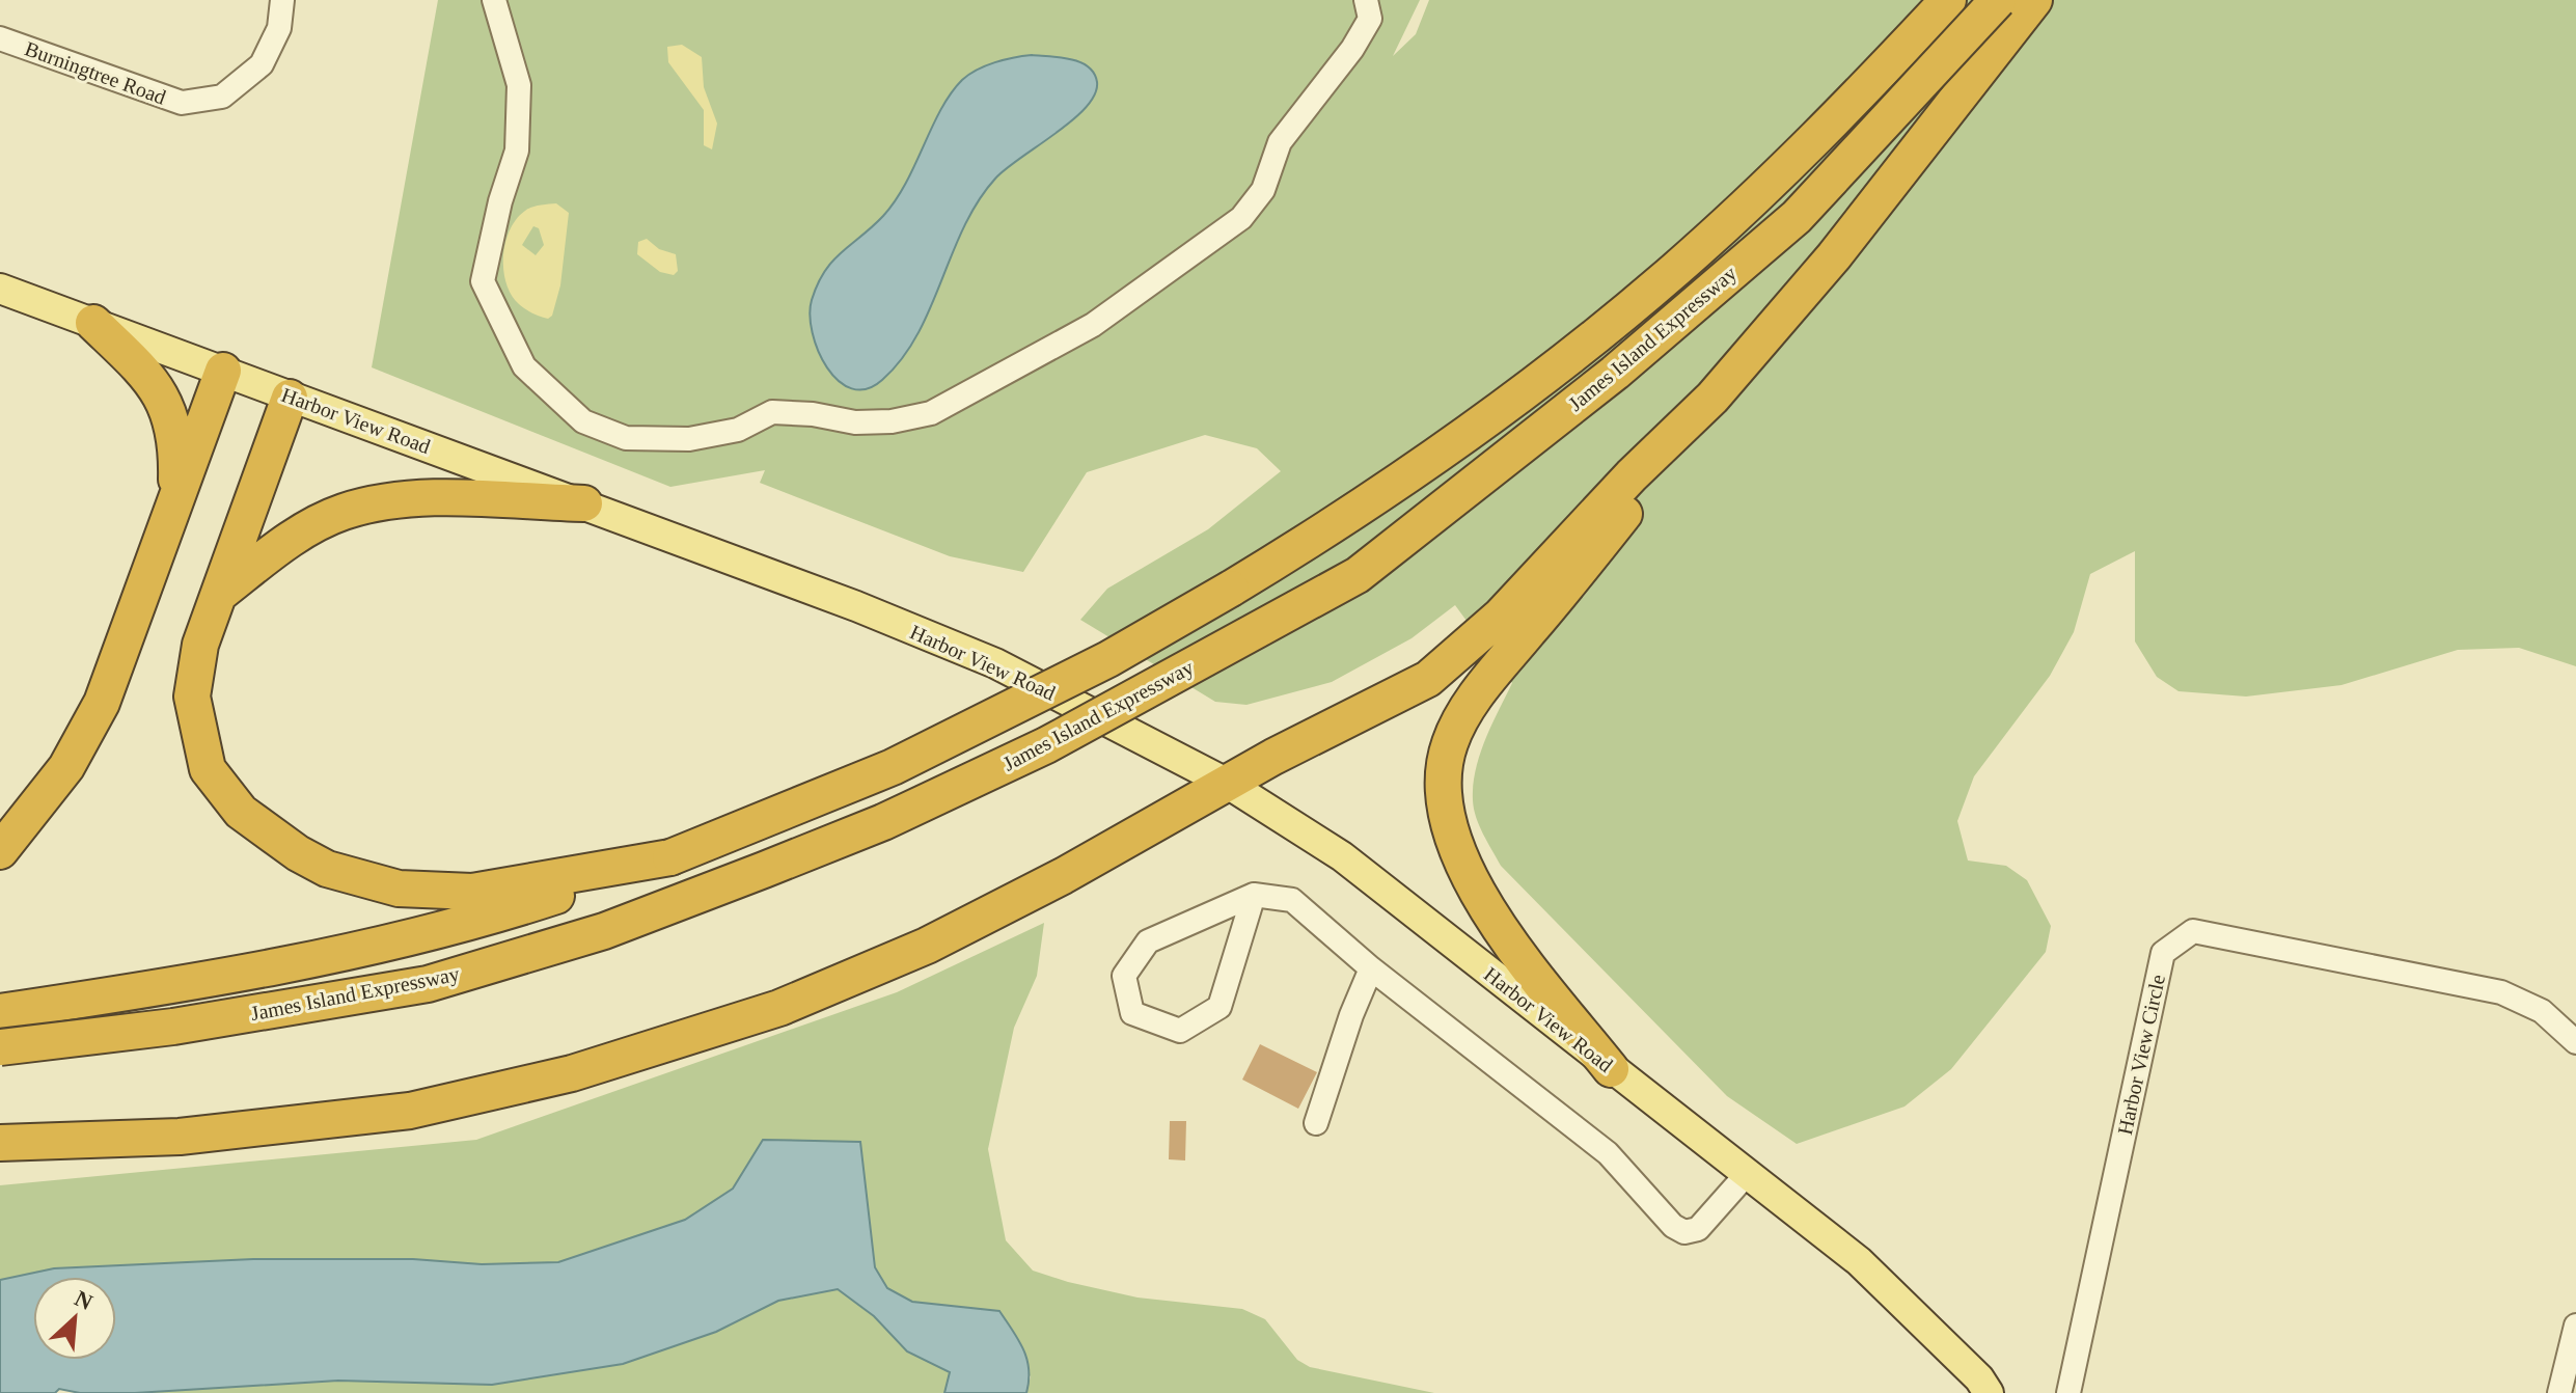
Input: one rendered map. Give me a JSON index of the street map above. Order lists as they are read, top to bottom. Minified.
{"streets":{"highway":["James Island Expressway"],"main road":["Harbor View Road"],"street":["Burningtree Road","Harbor View Circle"]},"north":"top right"}
